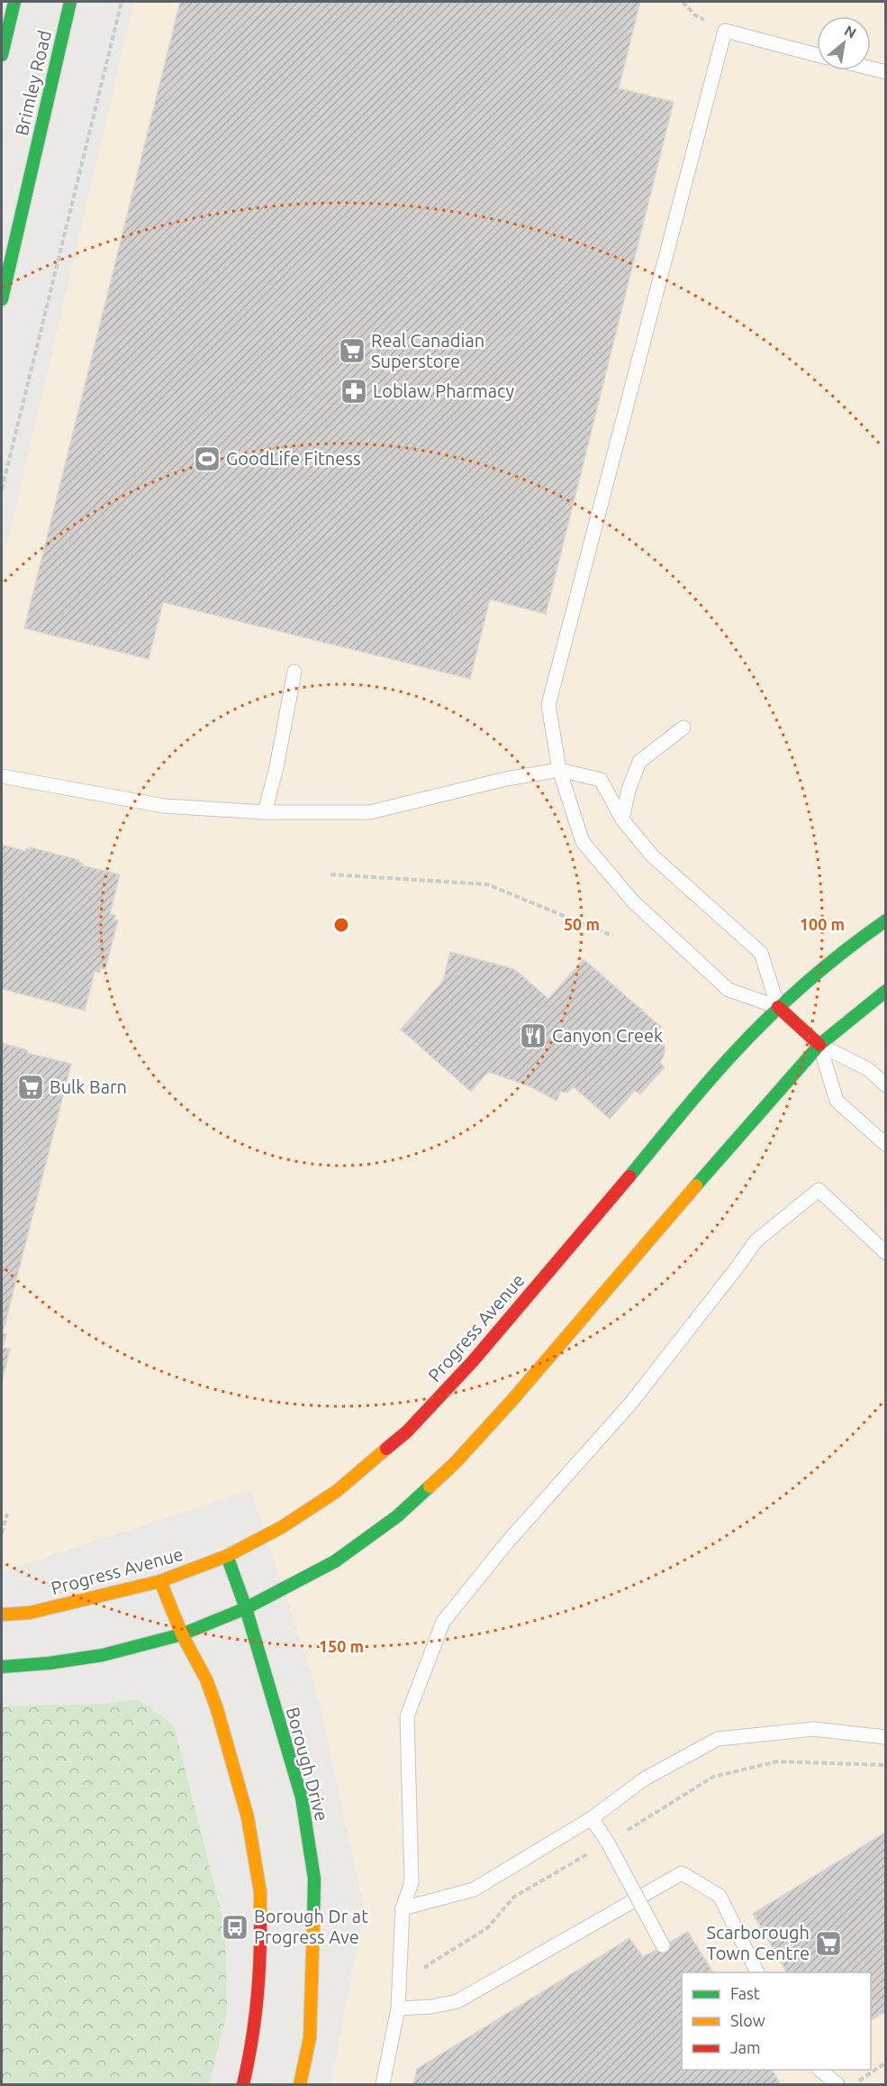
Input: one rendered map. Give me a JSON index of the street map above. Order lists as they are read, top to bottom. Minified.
{"streets":{"main road":["Brimley Road","Progress Avenue","Borough Drive"]},"crossings":[["Progress Avenue","Borough Drive"]],"places":{"supermarket":["Real Canadian Superstore","Bulk Barn","Scarborough Town Centre"],"pharmacy":["Loblaw Pharmacy"],"sports":["GoodLife Fitness"],"restaurant":["Canyon Creek"],"bus stop":["Borough Dr at Progress Ave"]},"legend":["Fast","Slow","Jam"],"north":"top right","rings":["50 m","100 m","150 m"]}
